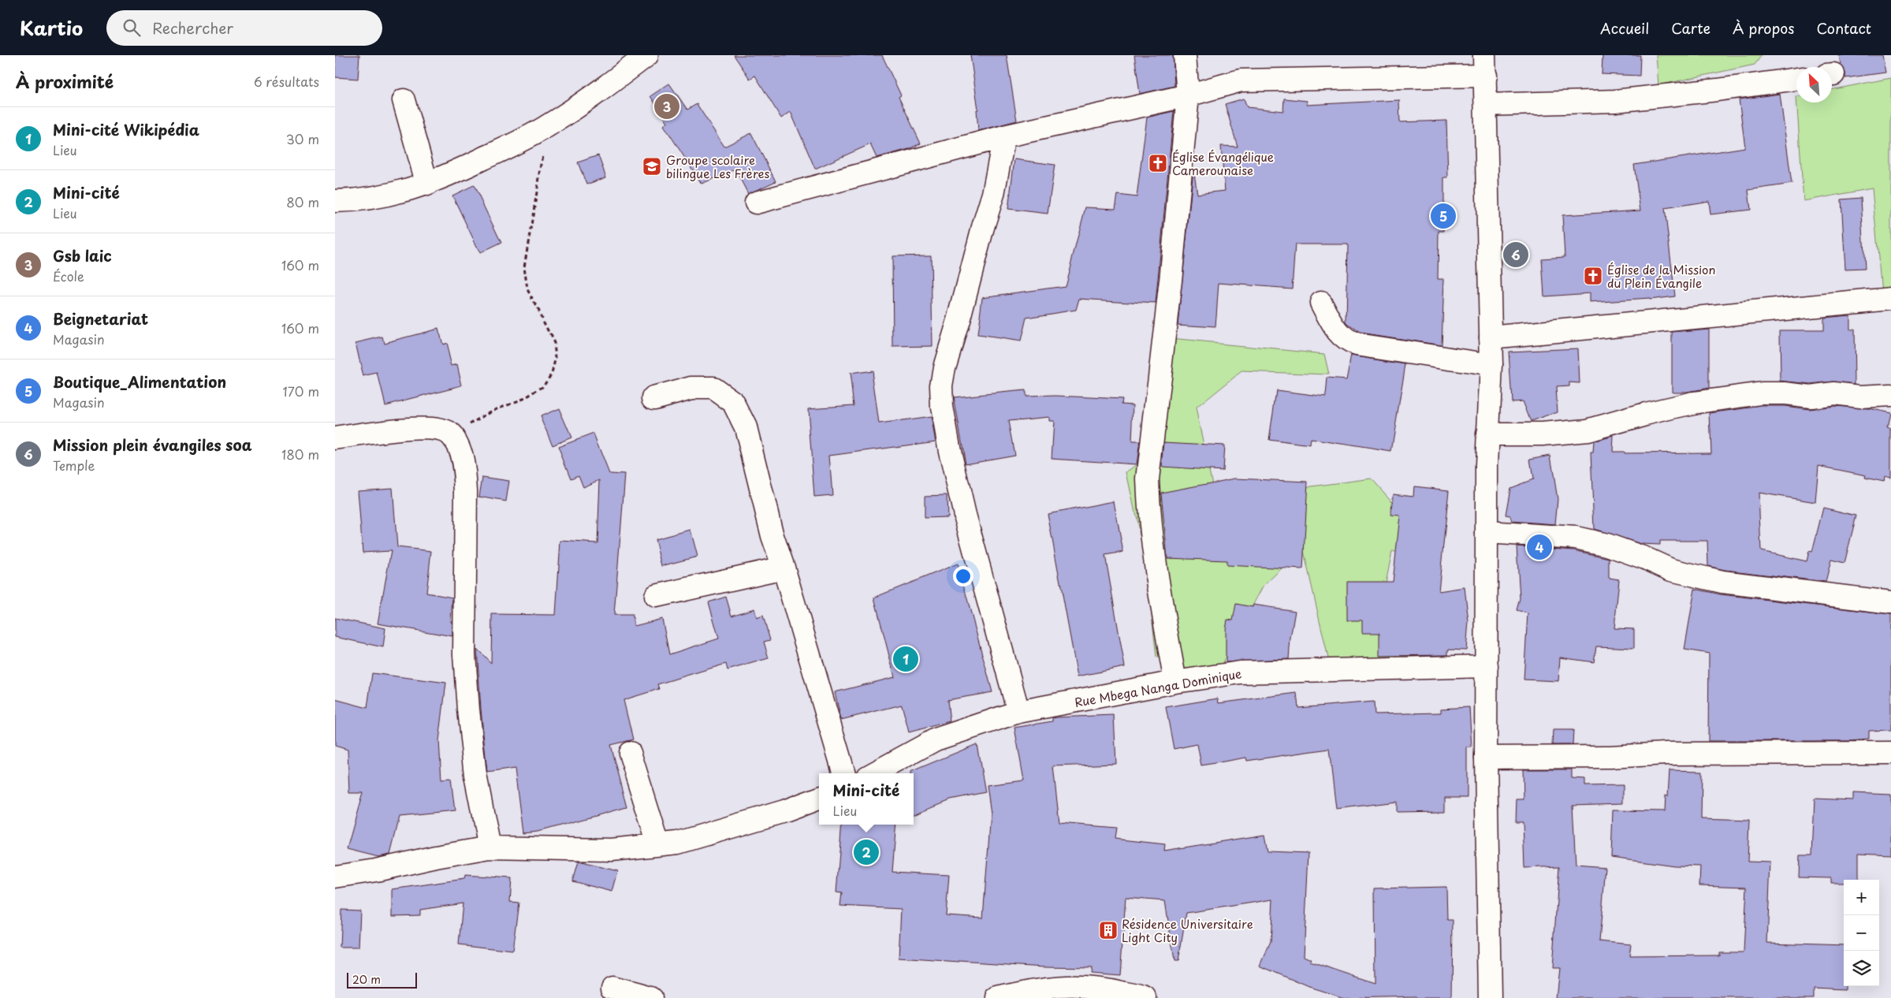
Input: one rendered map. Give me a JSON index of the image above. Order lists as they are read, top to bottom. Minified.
{"streets":{"street":["Rue Mbega Nanga Dominique"]},"places":{"church":["Église Évangélique Camerounaise","Église de la Mission du Plein Évangile"],"school or university":["Groupe scolaire bilingue Les Frères"],"building":["Résidence Universitaire Light City"]},"scale_bar":"20 m","north":"top left","page":{"header":"Kartio","search":"Rechercher","nav":["Accueil","Carte","À propos","Contact"],"heading":["À proximité","6 résultats"],"pins":["3","5","6","4","1","2"],"list":[{"mark":"1","name":"Mini-cité Wikipédia","note":"Lieu","value":"30 m"},{"mark":"2","name":"Mini-cité","note":"Lieu","value":"80 m"},{"mark":"3","name":"Gsb laic","note":"École","value":"160 m"},{"mark":"4","name":"Beignetariat","note":"Magasin","value":"160 m"},{"mark":"5","name":"Boutique_Alimentation","note":"Magasin","value":"170 m"},{"mark":"6","name":"Mission plein évangiles soa","note":"Temple","value":"180 m"}],"popup":["Mini-cité","Lieu"],"map_buttons":["+","−"],"scale":"20 m"}}
